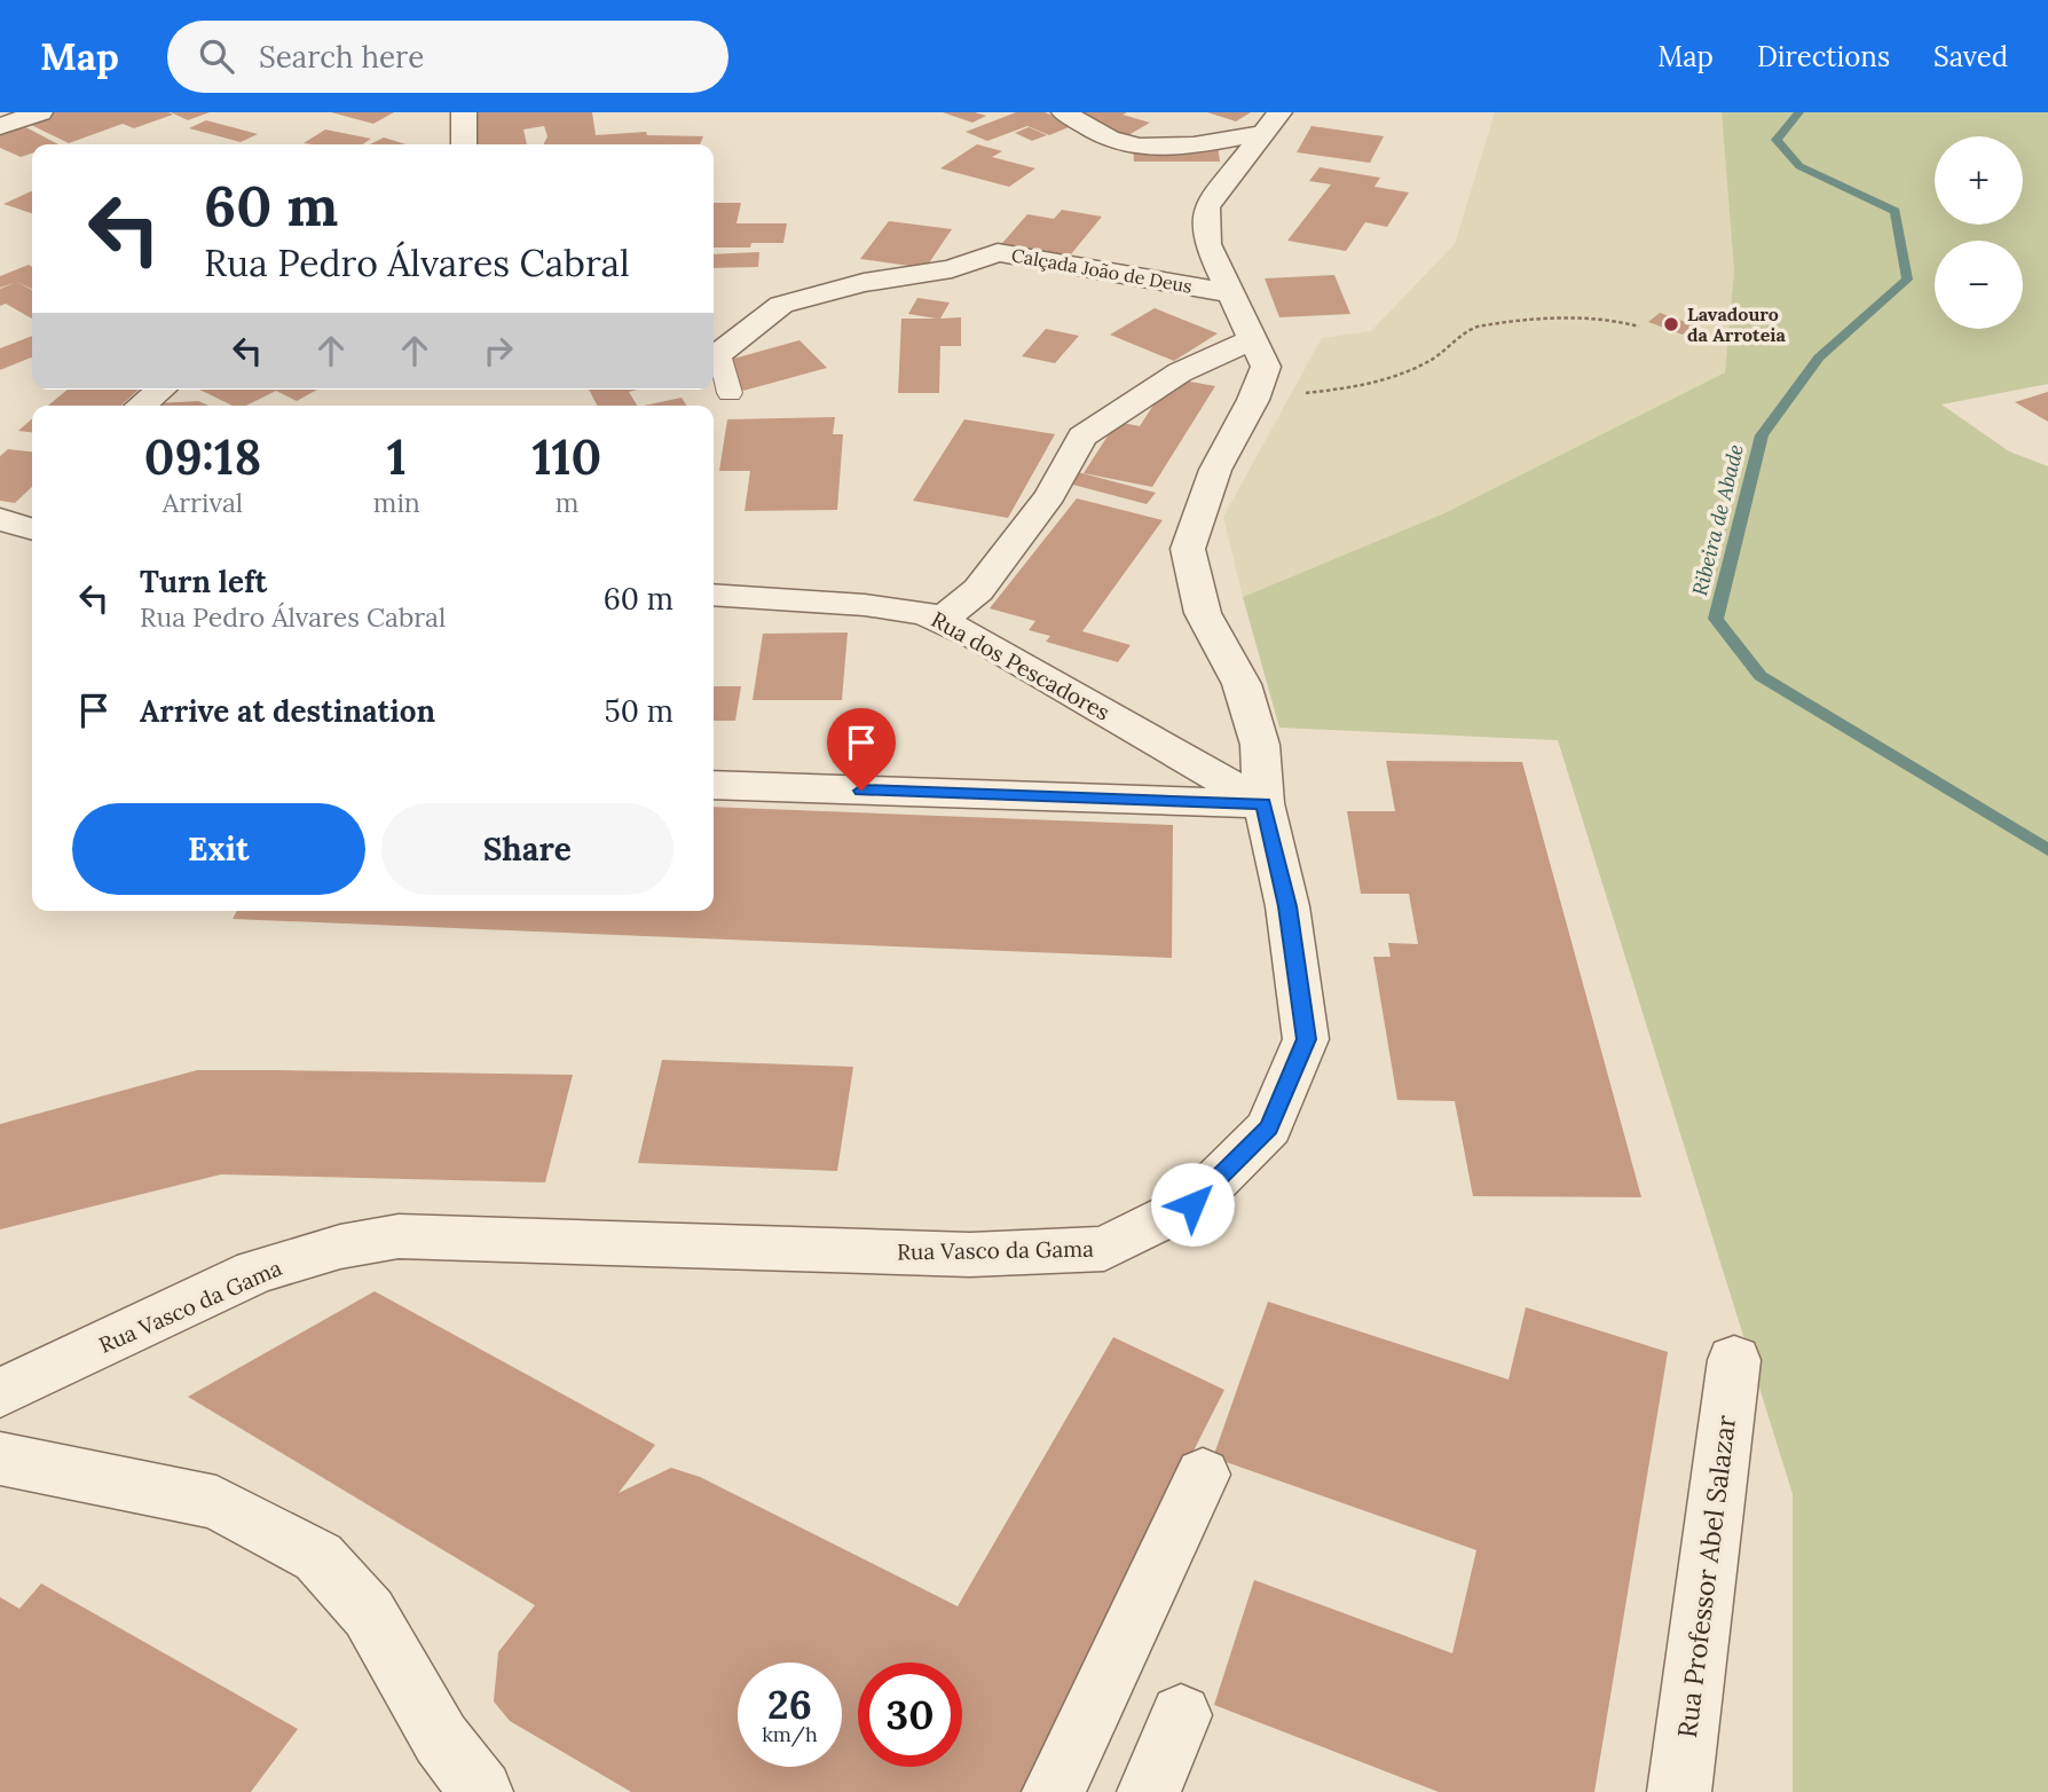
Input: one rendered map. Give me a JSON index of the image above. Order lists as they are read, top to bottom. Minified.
{"streets":{"street":["Calçada João de Deus","Rua dos Pescadores","Rua Vasco da Gama","Rua Professor Abel Salazar"]},"crossings":[["Calçada João de Deus","Rua Vasco da Gama"],["Rua dos Pescadores","Rua Vasco da Gama"]],"water":["Ribeira de Abade"],"places":["Lavadouro da Arroteia"],"page":{"header":"Map","search":"Search here","nav":["Map","Directions","Saved"],"map_buttons":["+","−"],"turn":["60 m","Rua Pedro Álvares Cabral"],"eta":["09:18","Arrival","1","min","110","m"],"list":[{"name":"Turn left","note":"Rua Pedro Álvares Cabral","value":"60 m"},{"name":"Arrive at destination","value":"50 m"}],"buttons":["Exit","Share"],"speed":"26 km/h","limit":"30"}}
